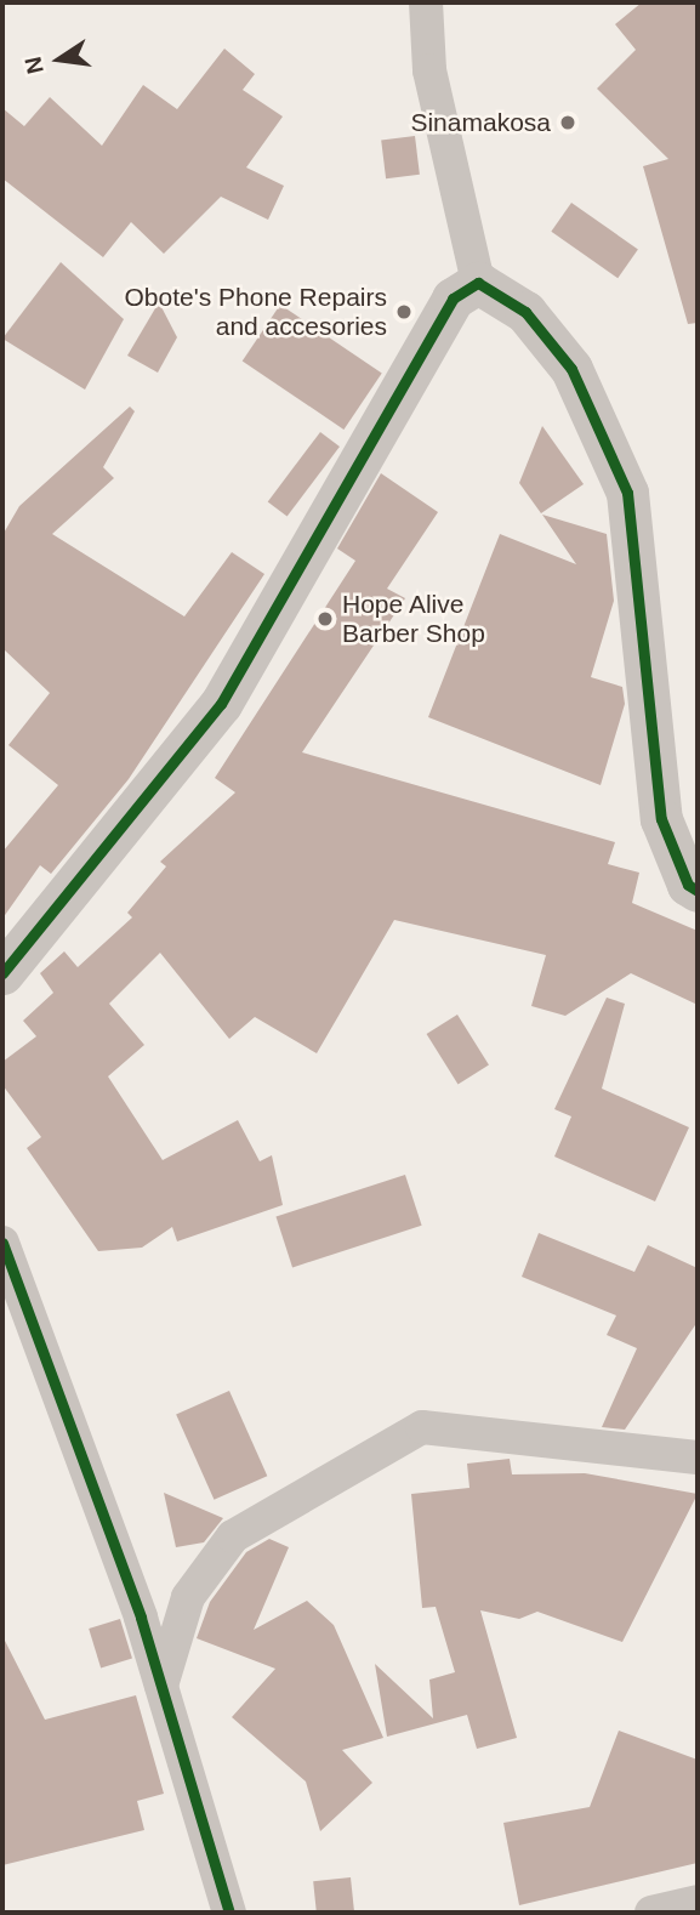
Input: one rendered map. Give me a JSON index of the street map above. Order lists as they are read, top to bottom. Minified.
{"places":["Sinamakosa","Obote's Phone Repairs and accesories","Hope Alive Barber Shop"],"north":"left"}
